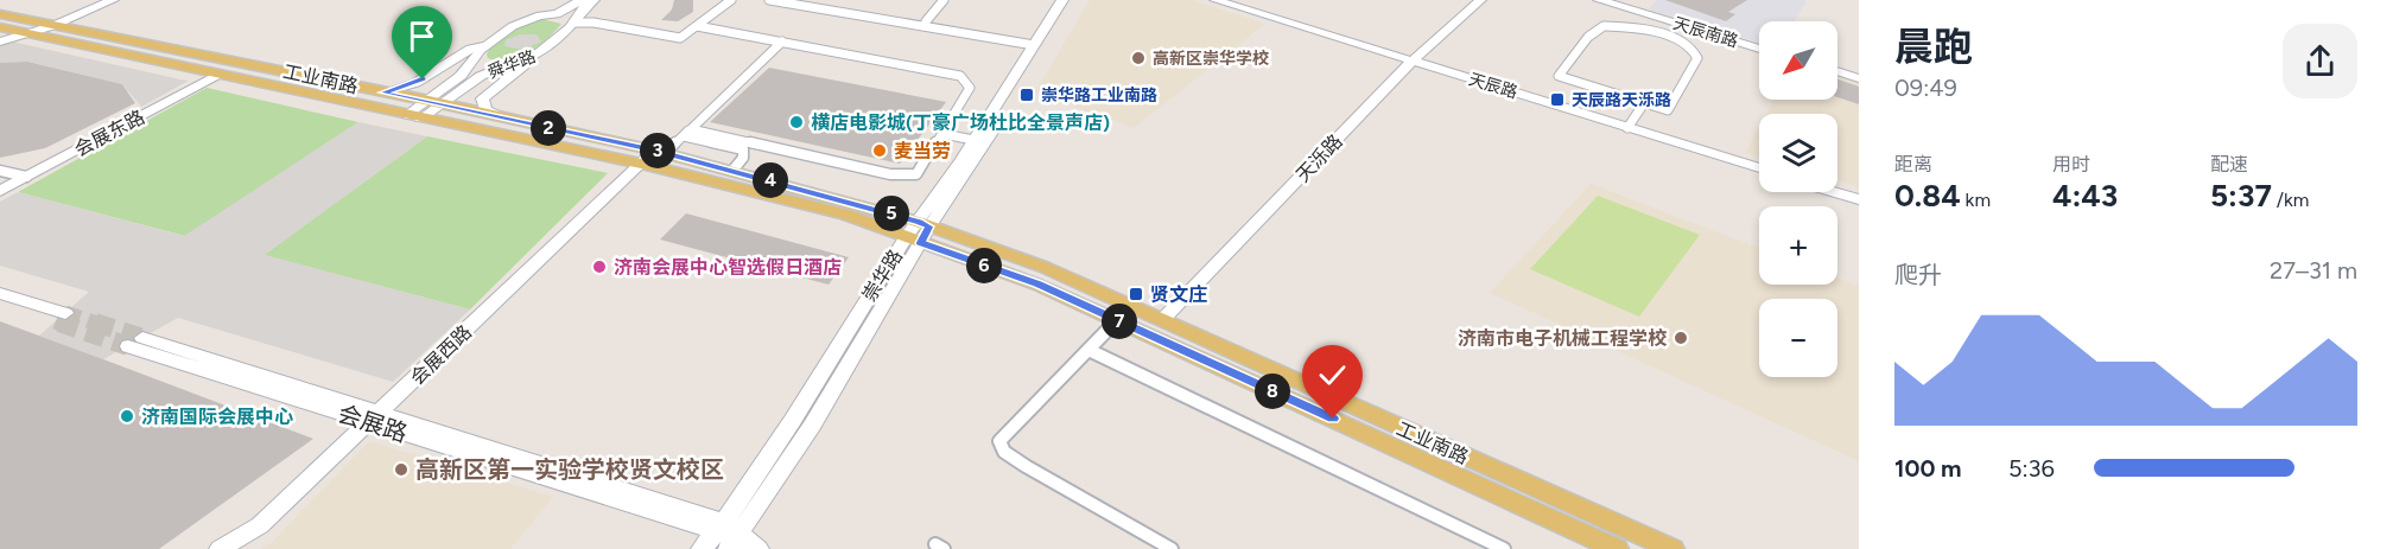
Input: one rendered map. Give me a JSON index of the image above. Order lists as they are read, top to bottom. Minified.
{"streets":{"main road":["工业南路"],"street":["天辰南路","舜华路","天辰路","会展东路","天泺路","崇华路","会展西路","会展路"]},"crossings":[["舜华路","工业南路"],["工业南路","会展东路"],["工业南路","天泺路"],["工业南路","崇华路"],["工业南路","会展西路"],["天辰路","天泺路"],["崇华路","会展路"],["会展西路","会展路"]],"places":{"other":["高新区崇华学校","横店电影城(丁豪广场杜比全景声店)","麦当劳","济南会展中心智选假日酒店","济南市电子机械工程学校","济南国际会展中心","高新区第一实验学校贤文校区"],"transit":["崇华路工业南路","天辰路天泺路","贤文庄"]},"north":"bottom left","page":{"heading":["晨跑","09:49"],"map_buttons":["+","−"],"pins":["2","3","4","5","6","7","8"],"stats":[["距离","0.84 km"],["用时","4:43"],["配速","5:37 /km"]],"chart":["爬升","27–31 m"],"list":[{"name":"100 m","note":"5:36"}]}}
